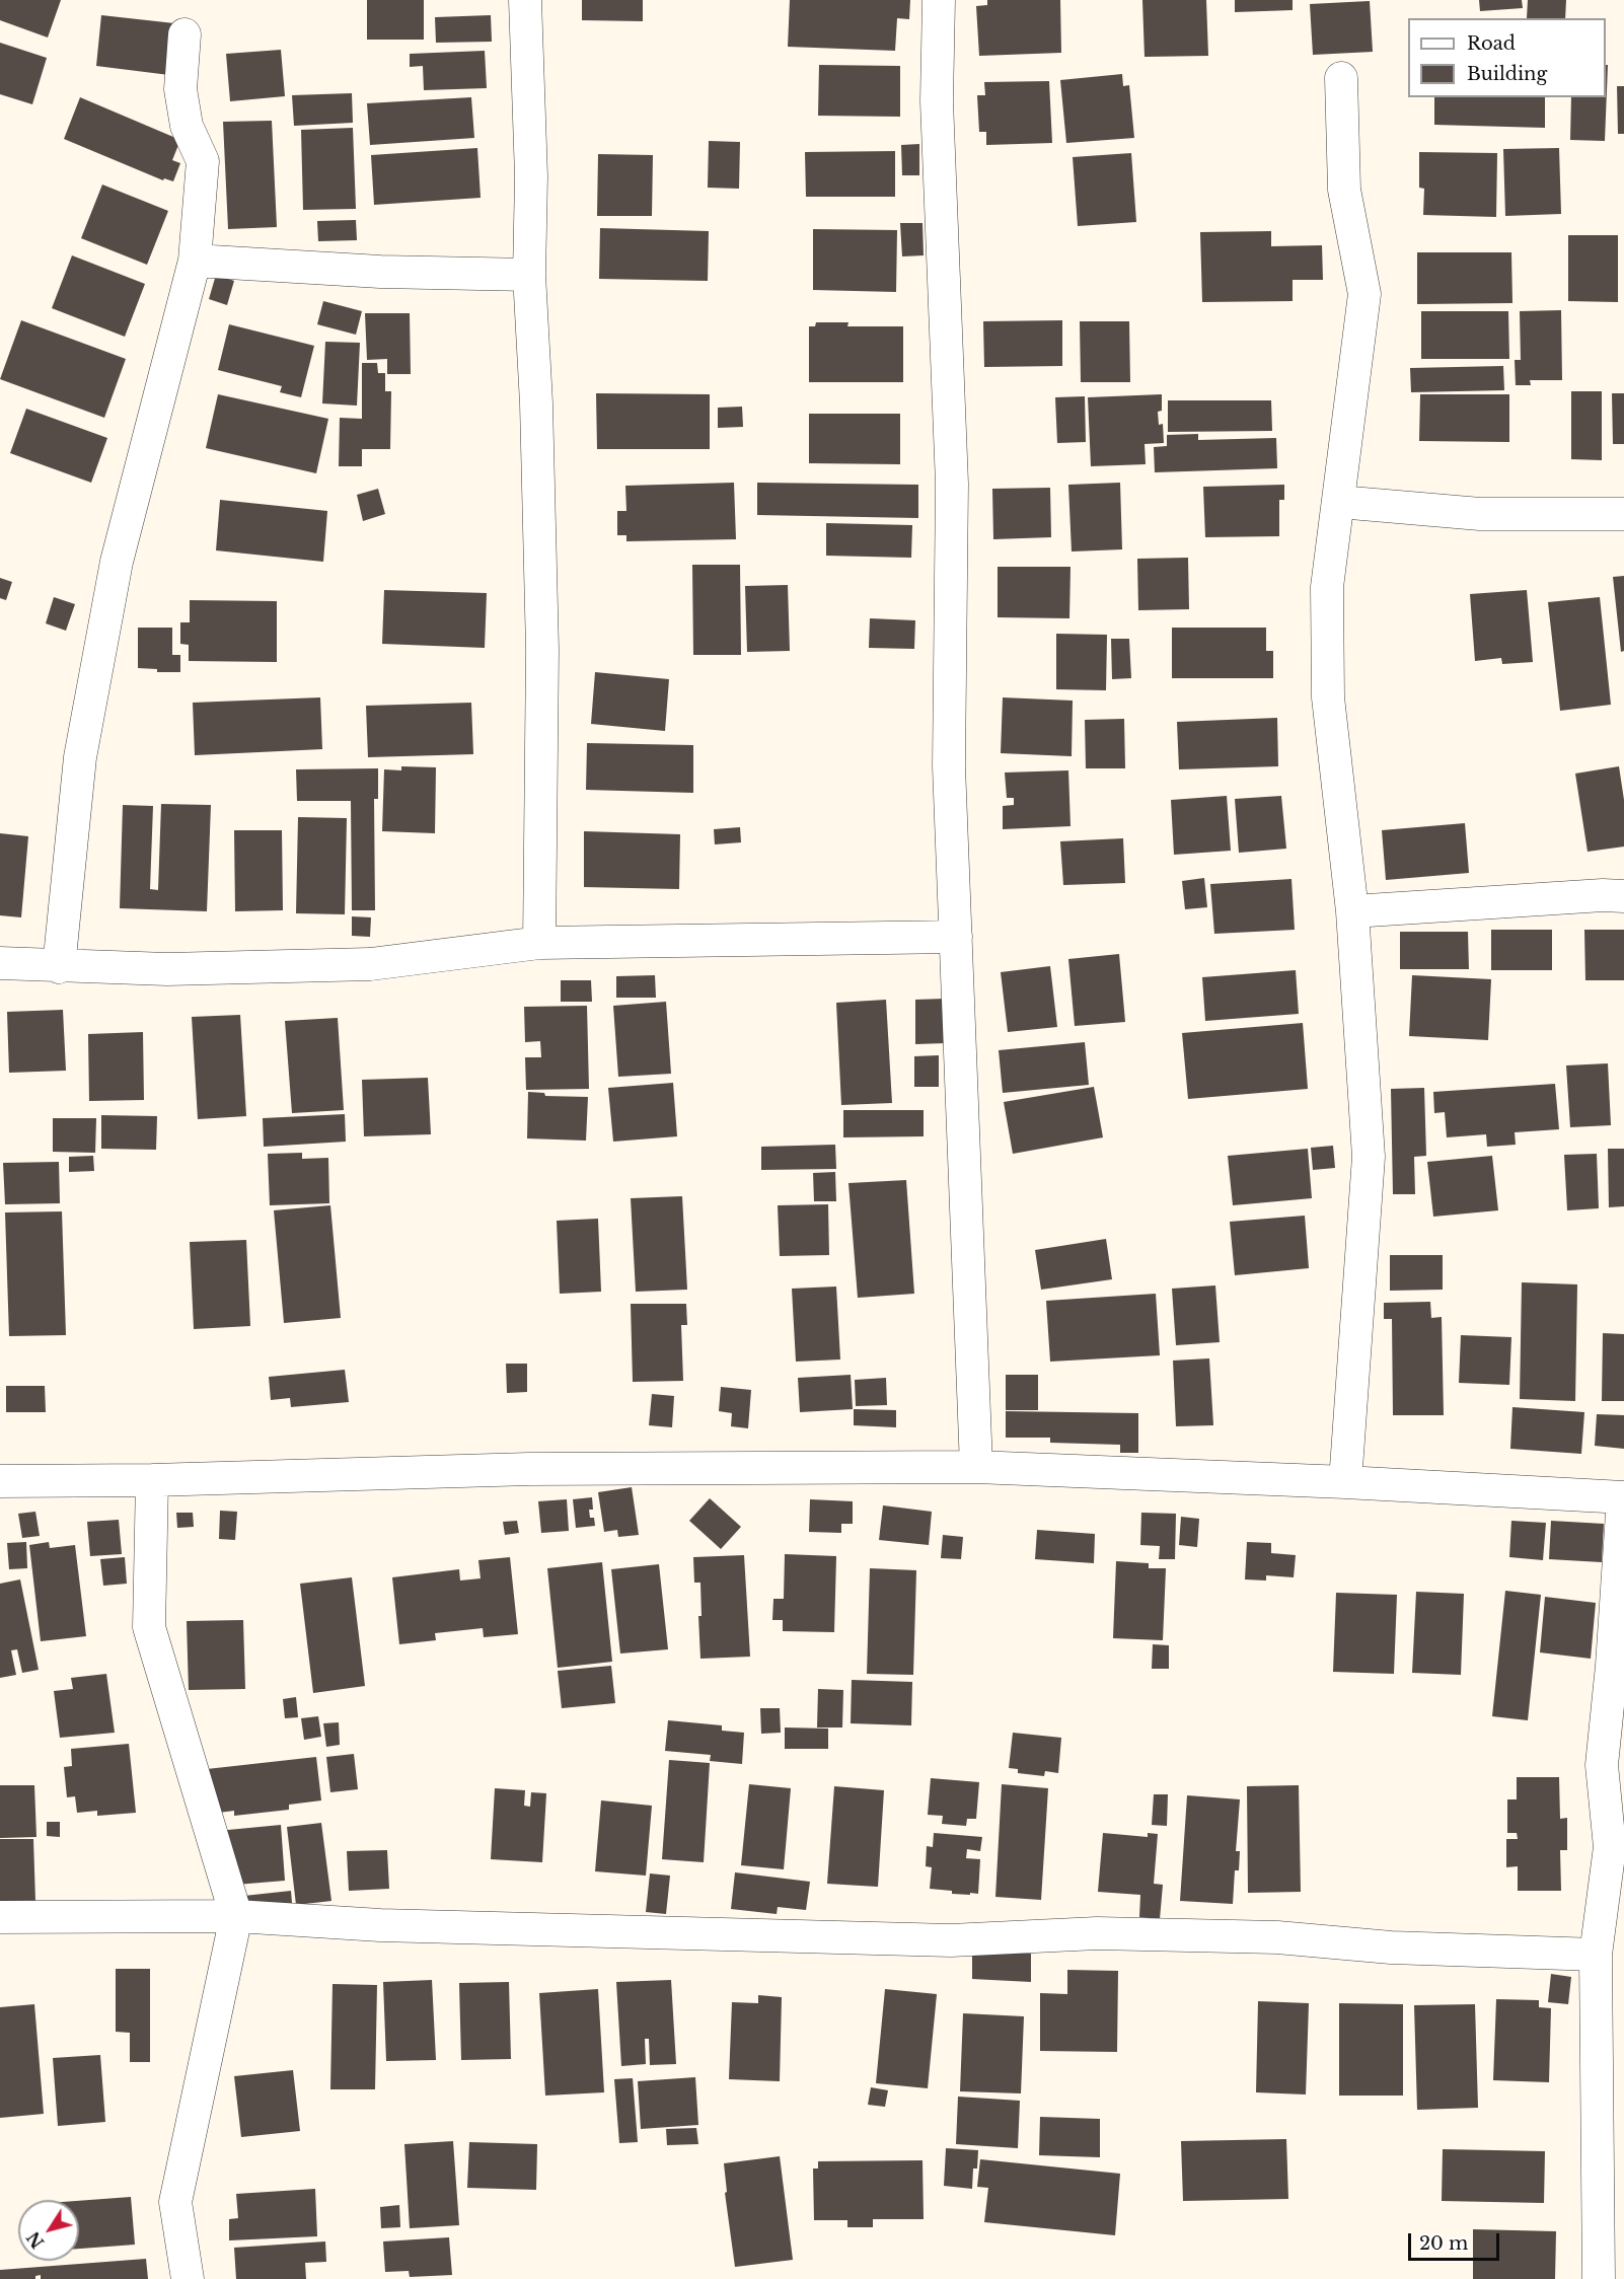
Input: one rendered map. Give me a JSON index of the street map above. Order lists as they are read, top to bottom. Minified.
{"legend":["Road","Building"],"scale_bar":"20 m","north":"bottom left"}
